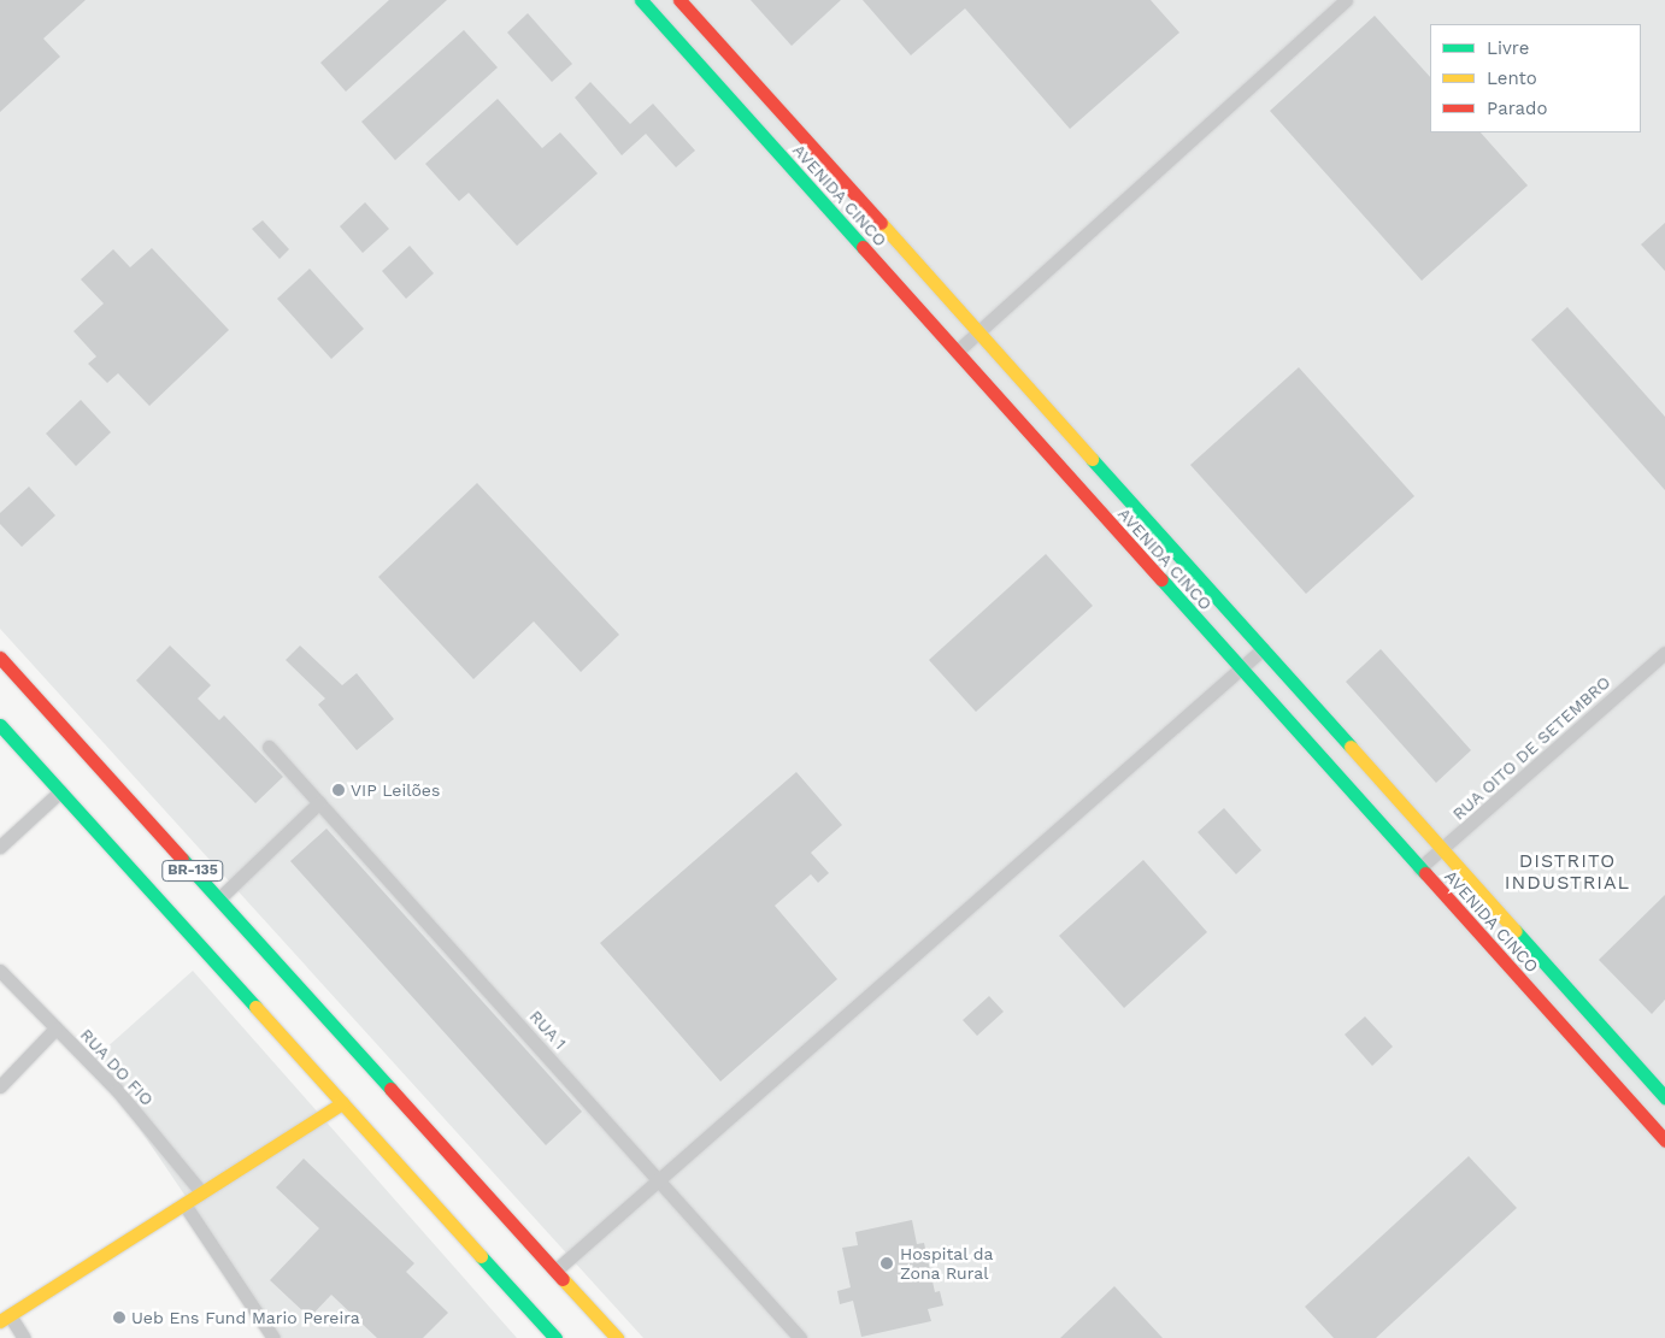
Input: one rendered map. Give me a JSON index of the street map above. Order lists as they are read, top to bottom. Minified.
{"streets":{"main road":["AVENIDA CINCO","BR-135"],"street":["RUA OITO DE SETEMBRO","RUA 1","RUA DO FIO"]},"crossings":[["AVENIDA CINCO","RUA OITO DE SETEMBRO"]],"districts":["DISTRITO INDUSTRIAL"],"places":["VIP Leilões","Hospital da Zona Rural","Ueb Ens Fund Mario Pereira"],"legend":["Livre","Lento","Parado"]}
